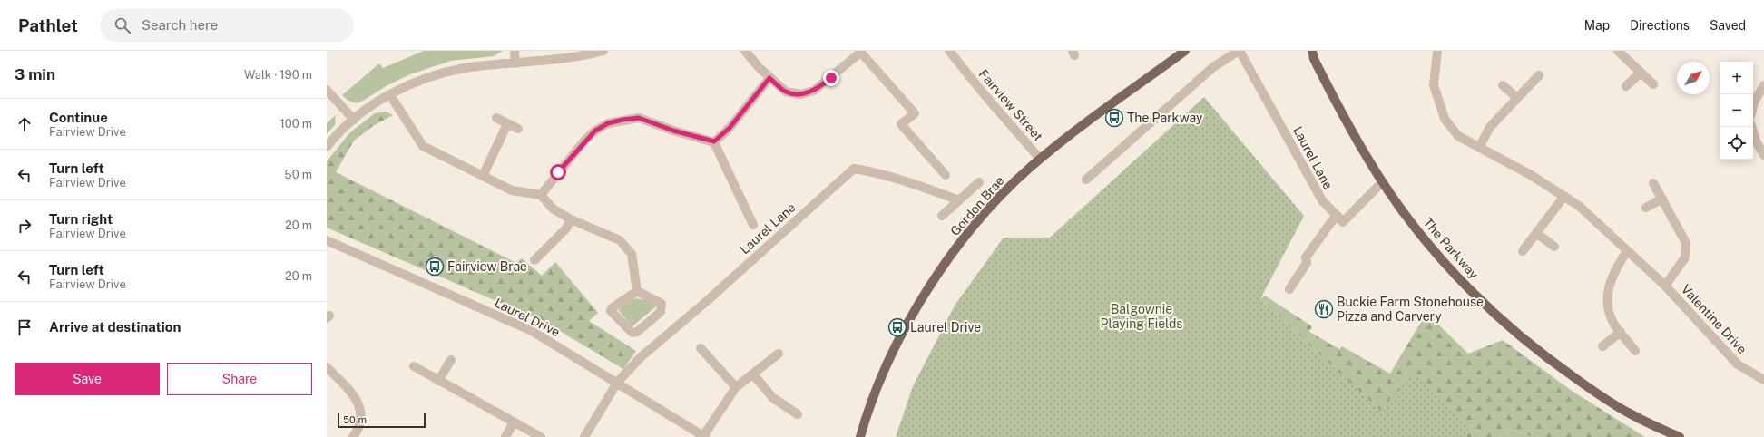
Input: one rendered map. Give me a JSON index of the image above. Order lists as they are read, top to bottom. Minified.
{"streets":{"main road":["Gordon Brae","The Parkway"],"street":["Fairview Street","Laurel Lane","Laurel Drive","Valentine Drive"]},"crossings":[["Fairview Street","Gordon Brae"],["Laurel Lane","Laurel Drive"]],"parks":["Balgownie Playing Fields"],"places":{"bus stop":["The Parkway","Fairview Brae","Laurel Drive"],"restaurant":["Buckie Farm Stonehouse Pizza and Carvery"]},"scale_bar":"50 m","north":"top right","page":{"header":"Pathlet","search":"Search here","nav":["Map","Directions","Saved"],"heading":["3 min","Walk · 190 m"],"map_buttons":["+","−"],"list":[["Continue","Fairview Drive","100 m"],["Turn left","Fairview Drive","50 m"],["Turn right","Fairview Drive","20 m"],["Turn left","Fairview Drive","20 m"],"Arrive at destination"],"buttons":["Save","Share"],"scale":"50 m"}}
